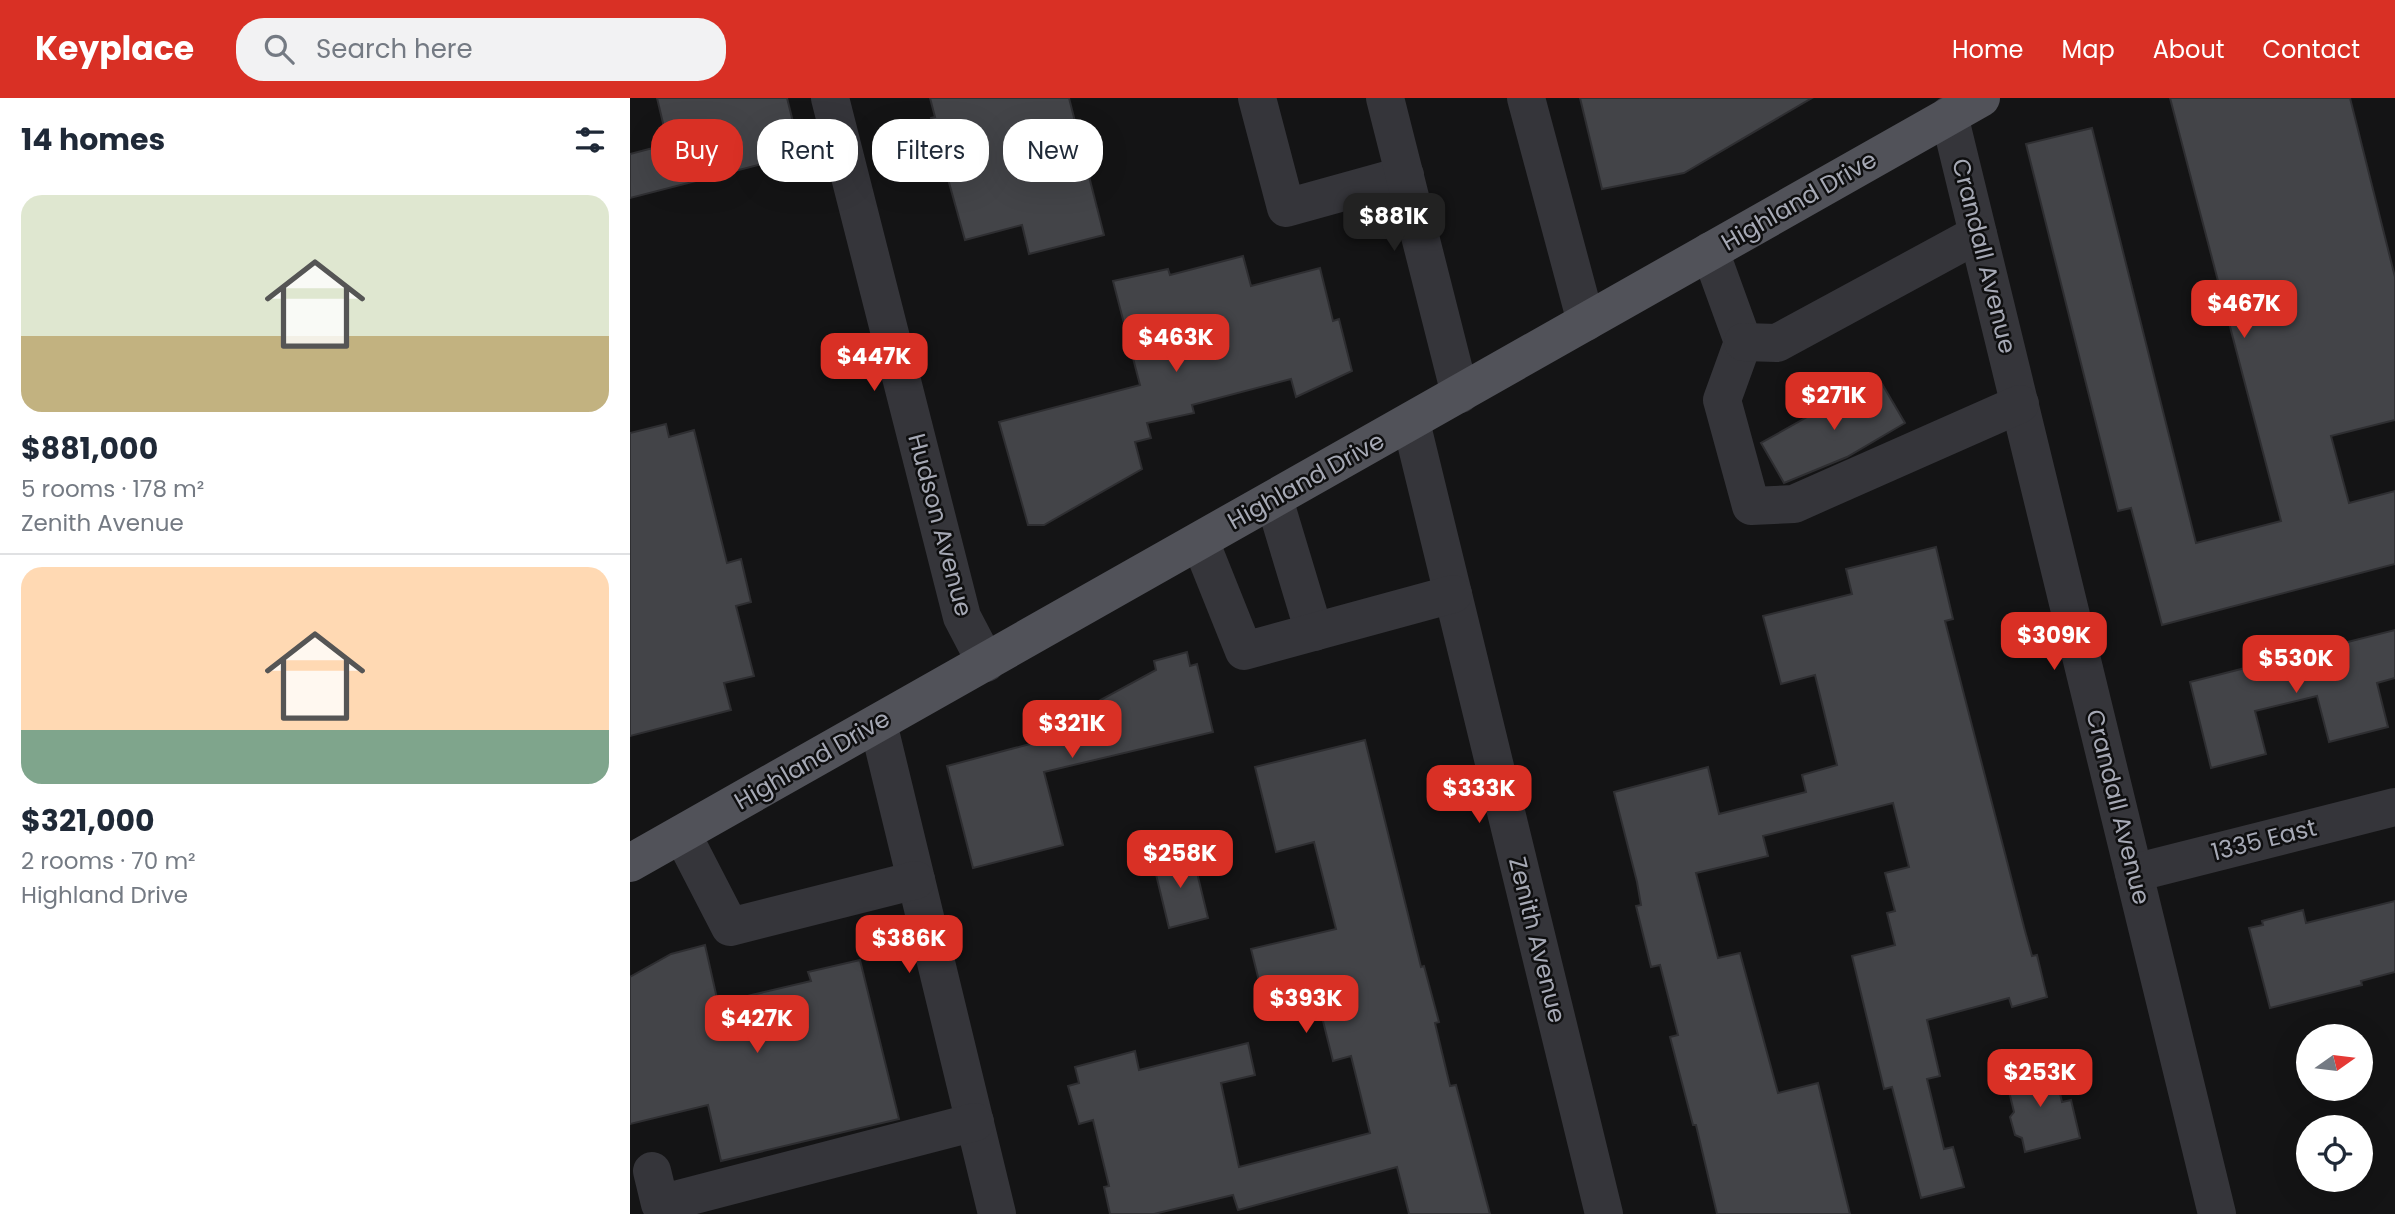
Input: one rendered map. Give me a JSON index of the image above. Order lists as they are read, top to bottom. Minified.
{"streets":{"main road":["Highland Drive"],"street":["Crandall Avenue","Hudson Avenue","1335 East","Zenith Avenue"]},"crossings":[["Highland Drive","Crandall Avenue"],["Highland Drive","Hudson Avenue"],["Highland Drive","Zenith Avenue"],["Crandall Avenue","1335 East"]],"north":"right","page":{"header":"Keyplace","search":"Search here","nav":["Home","Map","About","Contact"],"heading":"14 homes","chip":["Buy","Rent","Filters","New"],"list":[{"name":"$881,000","note":"5 rooms · 178 m² · Zenith Avenue"},{"name":"$321,000","note":"2 rooms · 70 m² · Highland Drive"}],"price":["$881K","$467K","$463K","$447K","$271K","$309K","$530K","$321K","$333K","$258K","$386K","$393K","$427K","$253K"]}}
